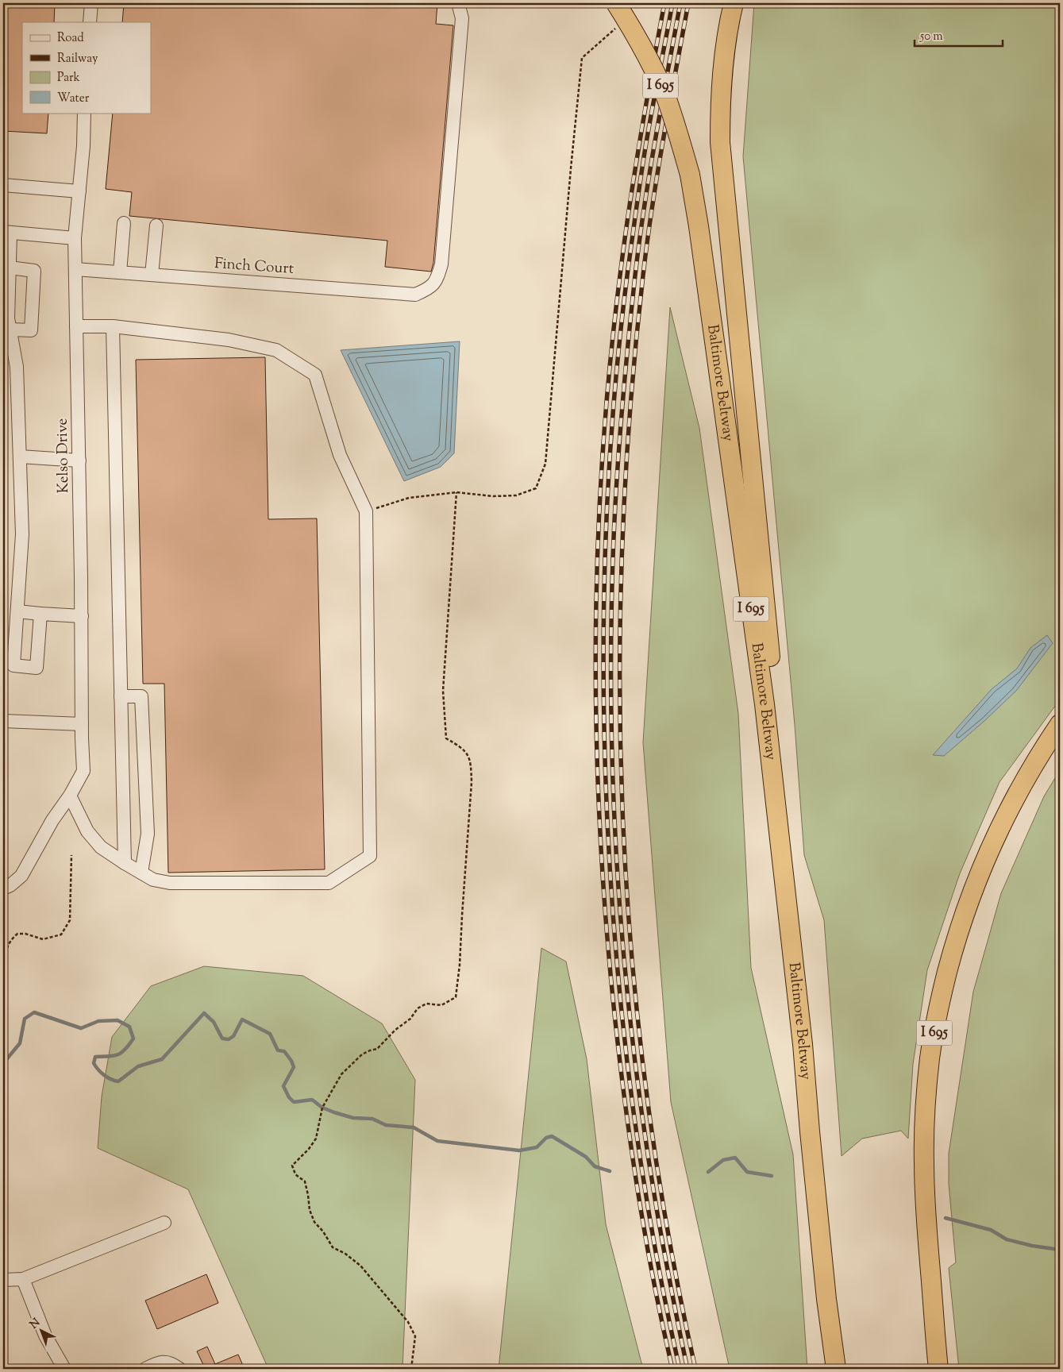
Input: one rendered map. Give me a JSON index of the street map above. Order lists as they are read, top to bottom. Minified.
{"streets":{"highway":["I 695","Baltimore Beltway"],"street":["Finch Court","Kelso Drive"]},"crossings":[["Finch Court","Kelso Drive"]],"legend":["Road","Railway","Park","Water"],"scale_bar":"50 m","north":"top left"}
